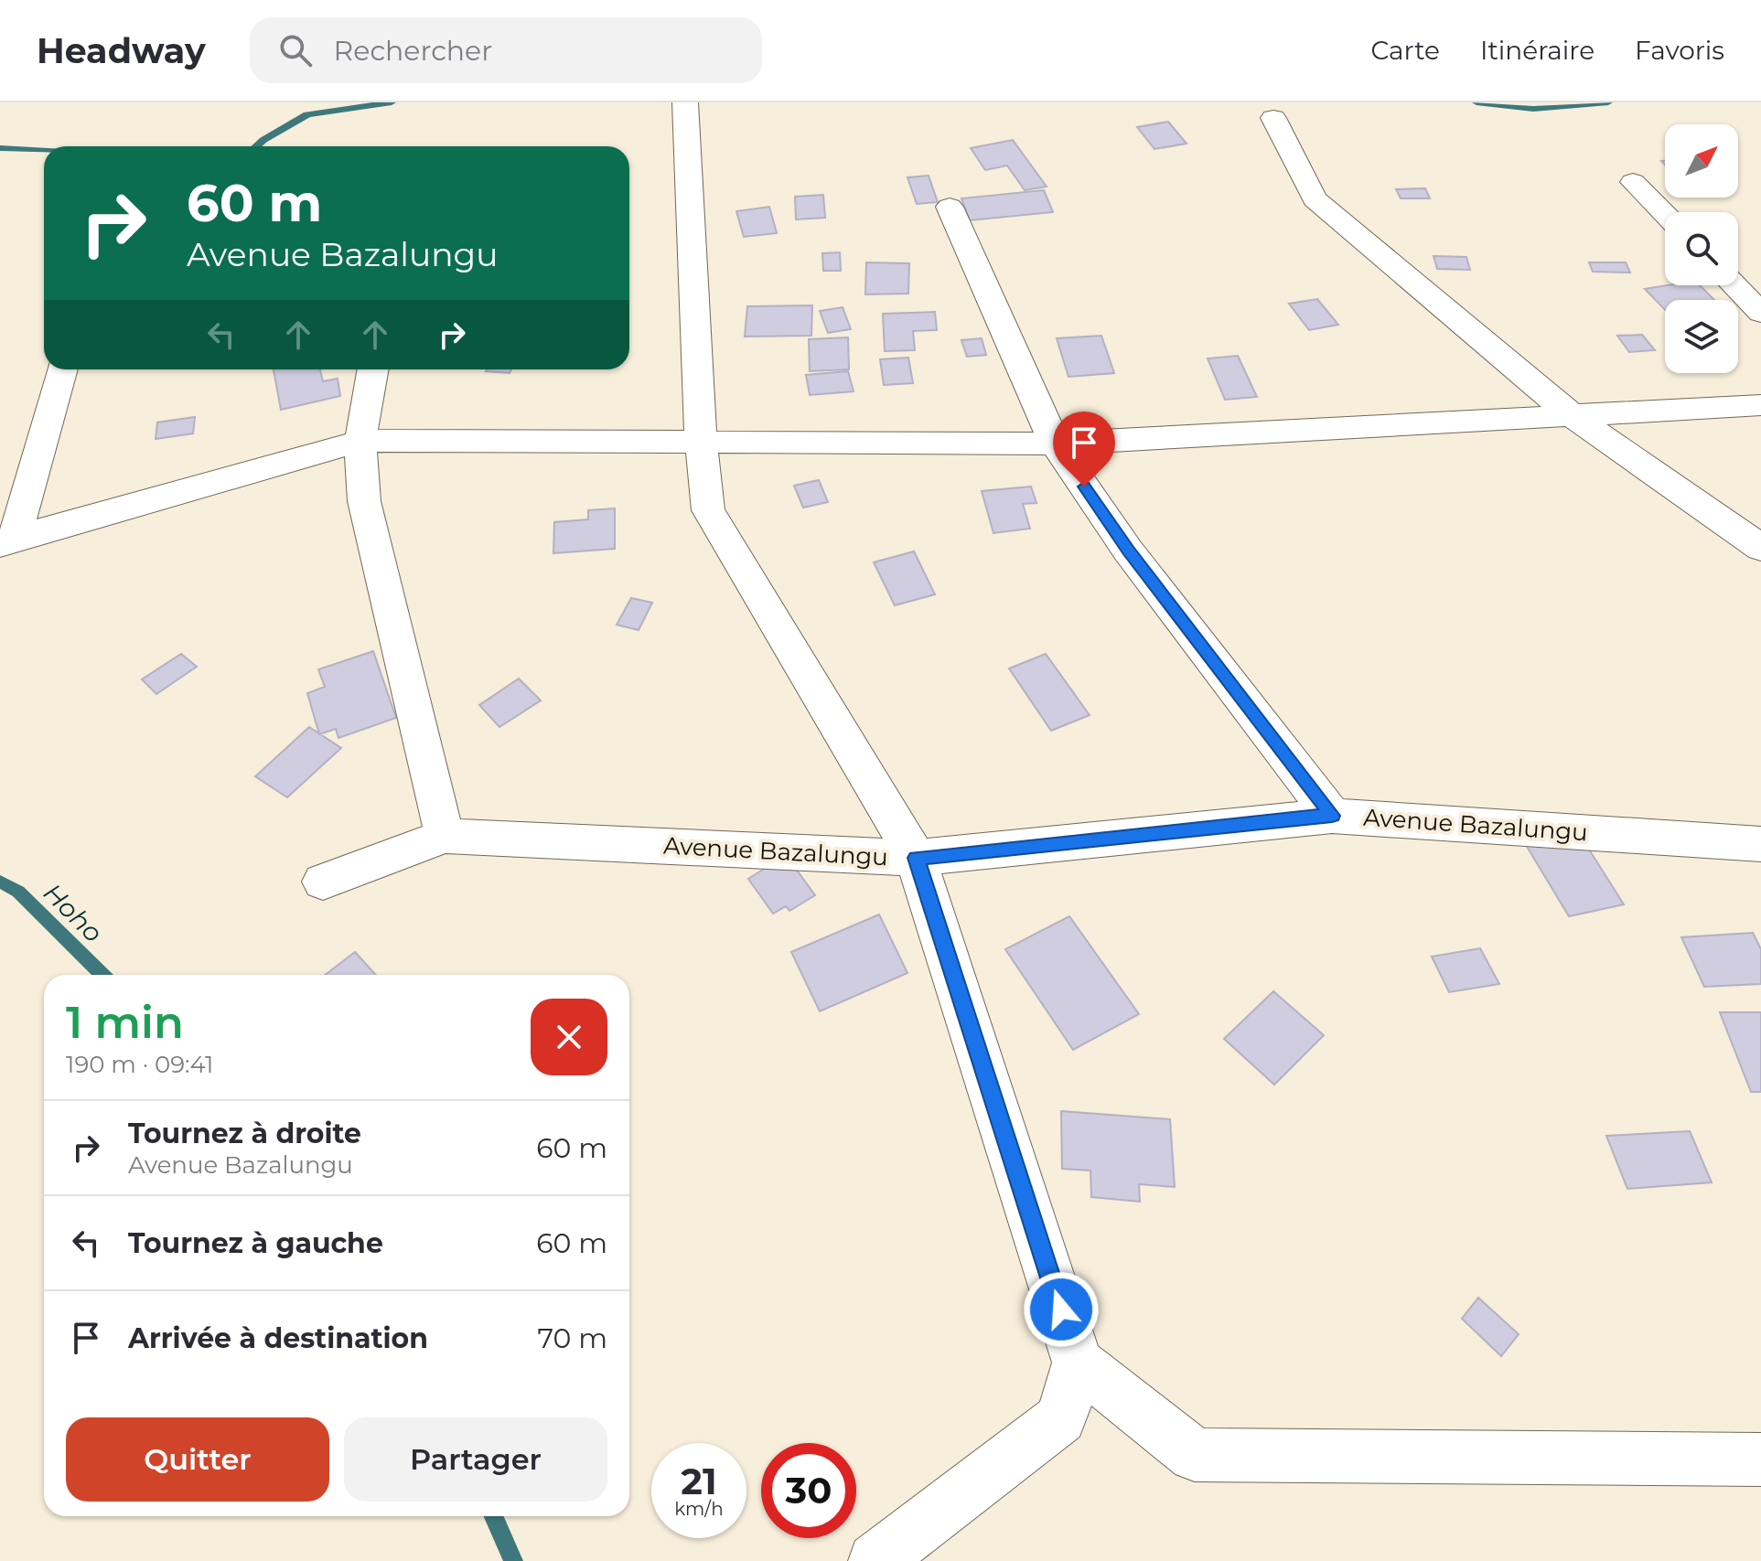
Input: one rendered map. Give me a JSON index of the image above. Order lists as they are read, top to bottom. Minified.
{"streets":{"street":["Avenue Bazalungu"]},"water":["Hoho"],"north":"top right","page":{"header":"Headway","search":"Rechercher","nav":["Carte","Itinéraire","Favoris"],"turn":["60 m","Avenue Bazalungu"],"heading":["1 min","190 m · 09:41"],"list":[{"name":"Tournez à droite","note":"Avenue Bazalungu","value":"60 m"},{"name":"Tournez à gauche","value":"60 m"},{"name":"Arrivée à destination","value":"70 m"}],"buttons":["Quitter","Partager"],"speed":"21 km/h","limit":"30"}}
